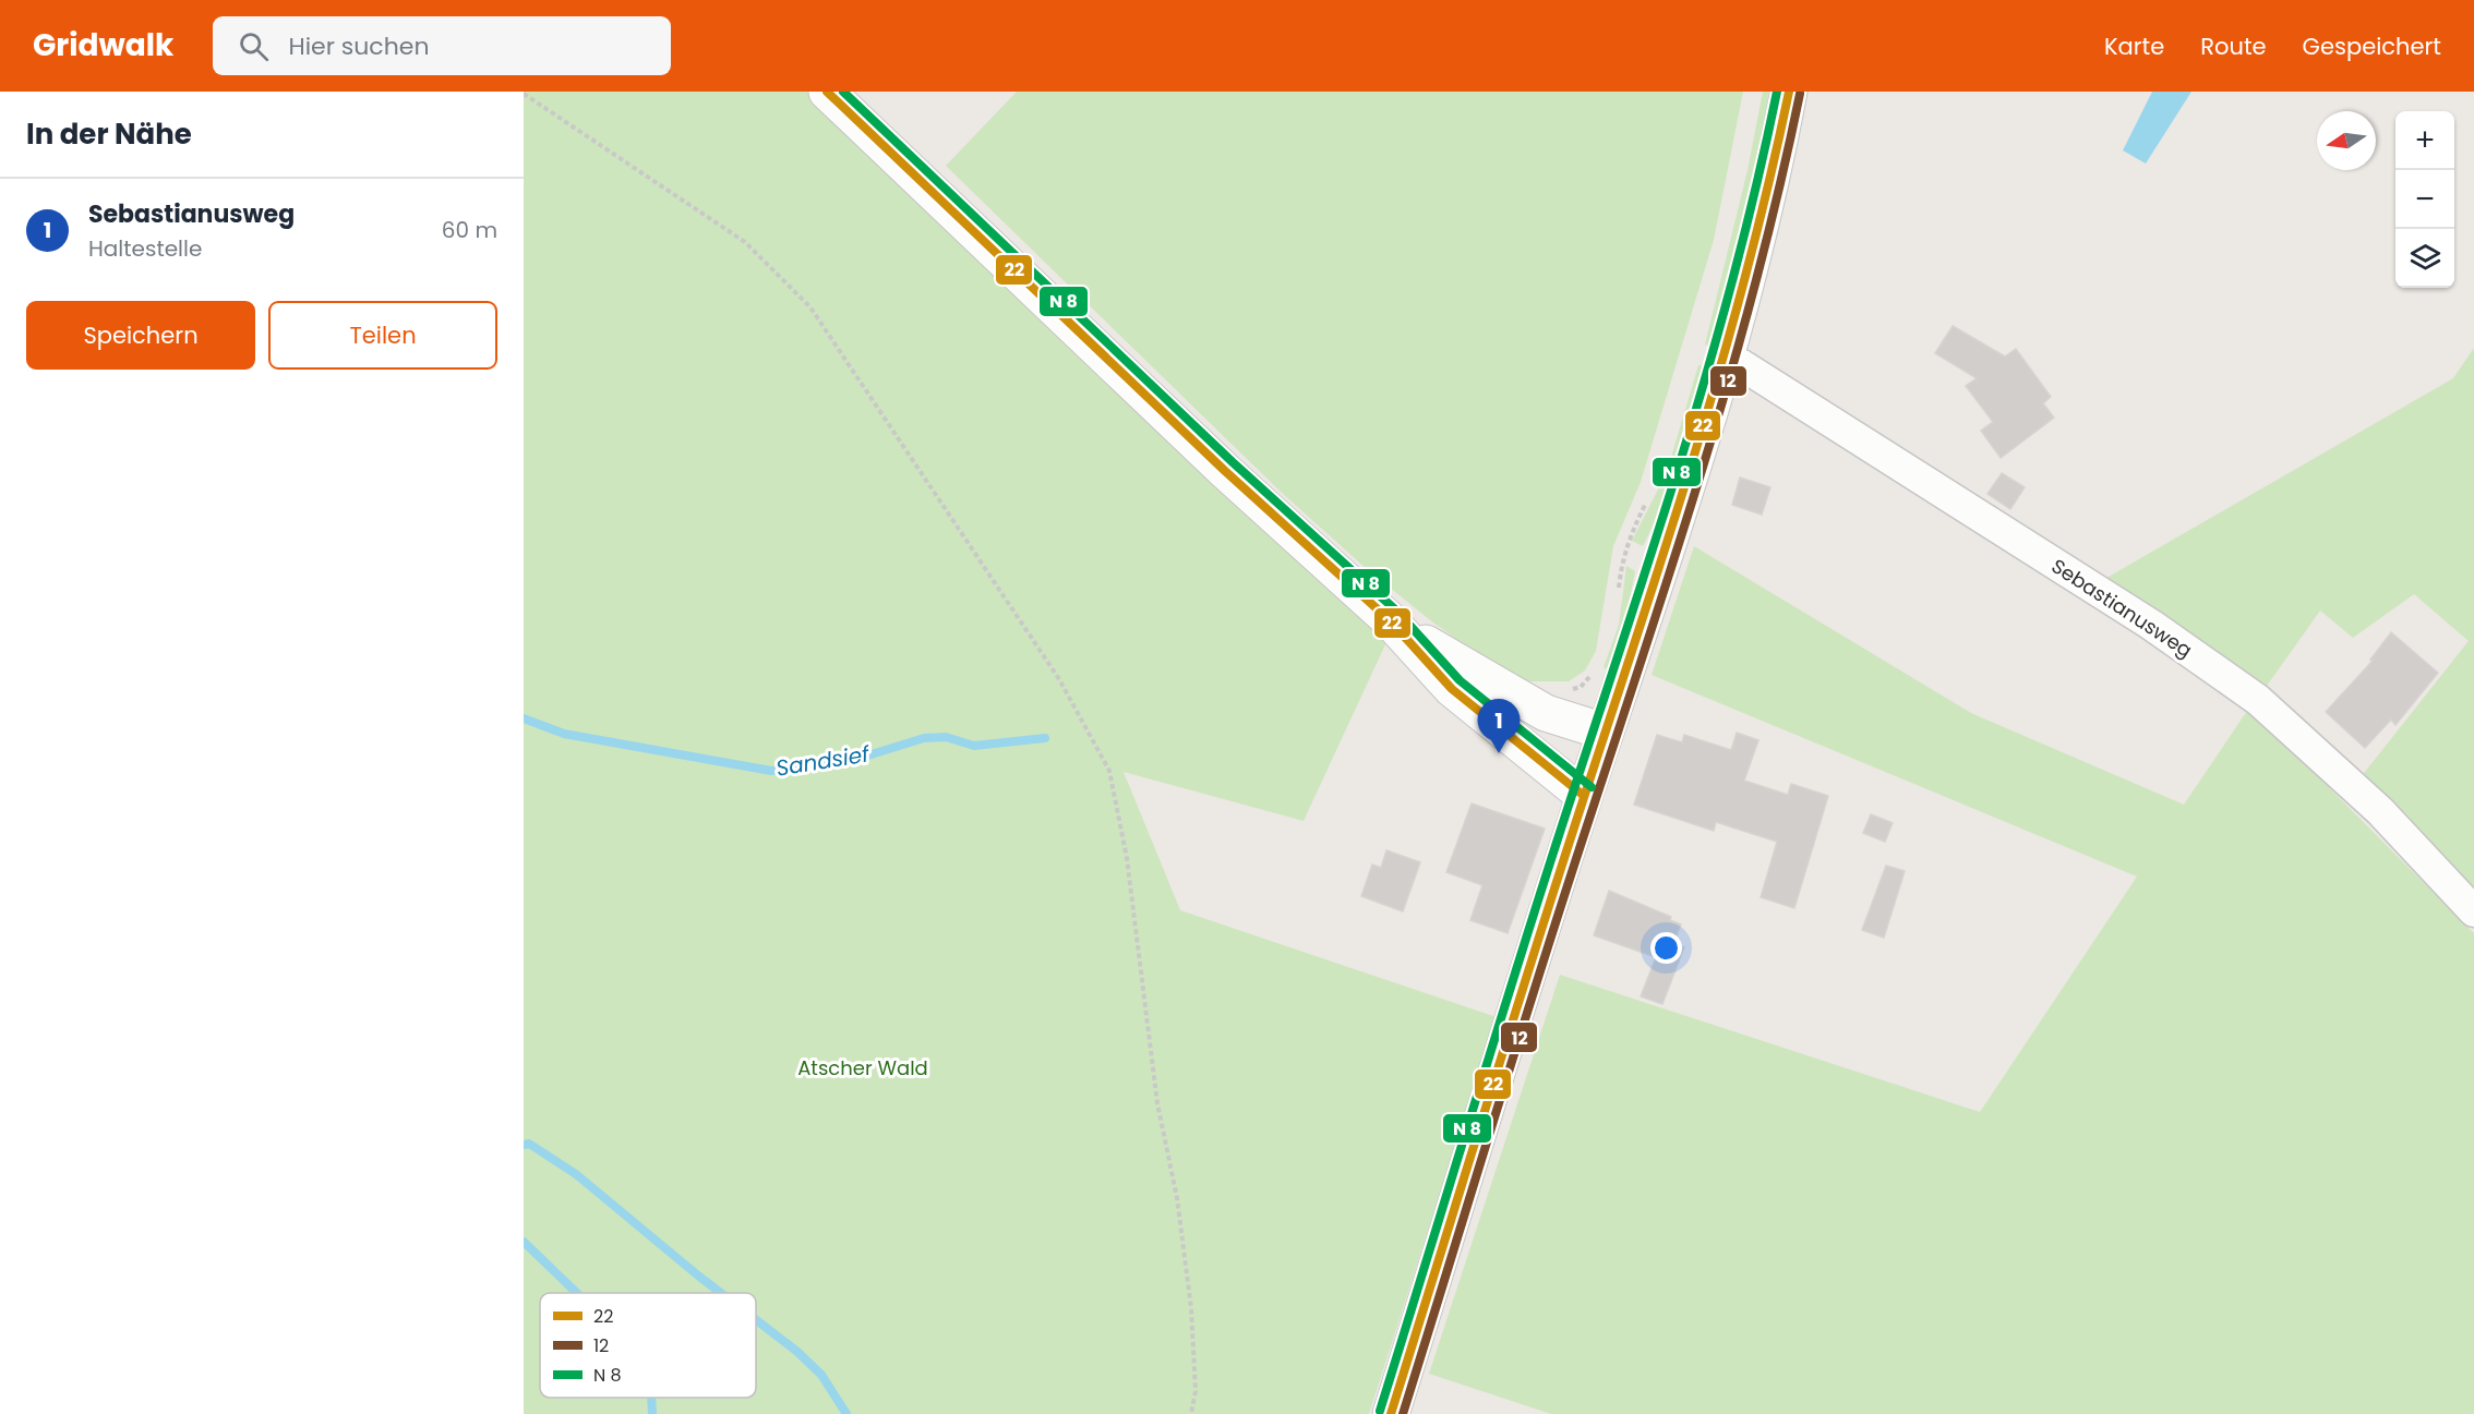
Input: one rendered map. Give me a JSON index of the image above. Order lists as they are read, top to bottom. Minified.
{"streets":{"street":["Sebastianusweg"]},"water":["Sandsief"],"parks":["Atscher Wald"],"lines":["transit line 22","transit line 12"],"legend":["22","12","N 8"],"north":"left","page":{"header":"Gridwalk","search":"Hier suchen","nav":["Karte","Route","Gespeichert"],"heading":"In der Nähe","map_buttons":["+","−"],"list":[{"mark":"1","name":"Sebastianusweg","note":"Haltestelle","value":"60 m"}],"buttons":["Speichern","Teilen"],"pins":"1"}}
